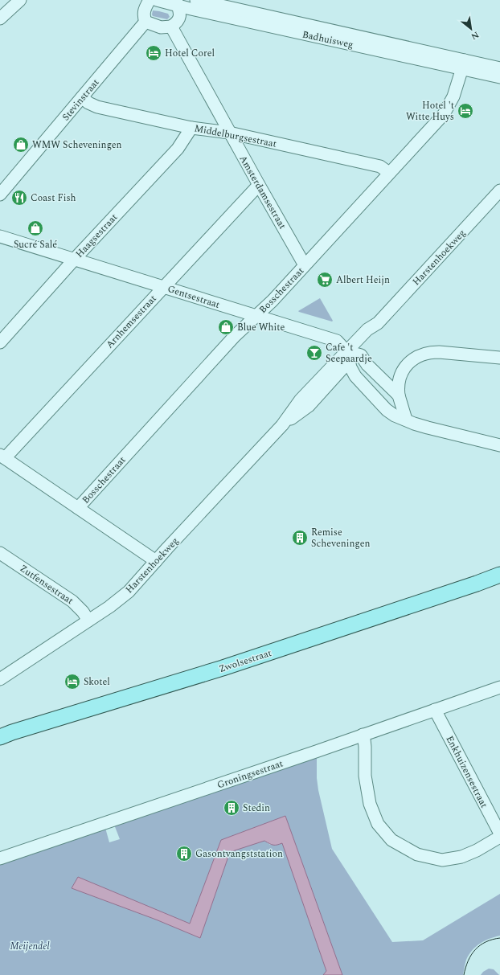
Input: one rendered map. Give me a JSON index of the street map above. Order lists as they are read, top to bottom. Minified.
{"streets":{"main road":["Zwolsestraat"],"street":["Badhuisweg","Stevinstraat","Middelburgsestraat","Amsterdamsestraat","Haagsestraat","Harstenhoekweg","Bosschestraat","Gentsestraat","Arnhemsestraat","Zutfensestraat","Enkhuizensestraat","Groningsestraat"]},"crossings":[["Badhuisweg","Bosschestraat"],["Stevinstraat","Middelburgsestraat"],["Middelburgsestraat","Amsterdamsestraat"],["Middelburgsestraat","Haagsestraat"],["Middelburgsestraat","Bosschestraat"],["Amsterdamsestraat","Bosschestraat"],["Amsterdamsestraat","Arnhemsestraat"],["Haagsestraat","Gentsestraat"],["Harstenhoekweg","Gentsestraat"],["Harstenhoekweg","Zutfensestraat"],["Bosschestraat","Gentsestraat"],["Gentsestraat","Arnhemsestraat"],["Enkhuizensestraat","Groningsestraat"]],"parks":["Meijendel"],"places":{"hotel":["Hotel Corel","Hotel 't Witte Huys","Skotel"],"shop":["WMW Scheveningen","Sucré Salé","Blue White"],"restaurant":["Coast Fish"],"supermarket":["Albert Heijn"],"bar":["Cafe 't Seepaardje"],"building":["Remise Scheveningen","Stedin","Gasontvangststation"]},"north":"bottom right"}
